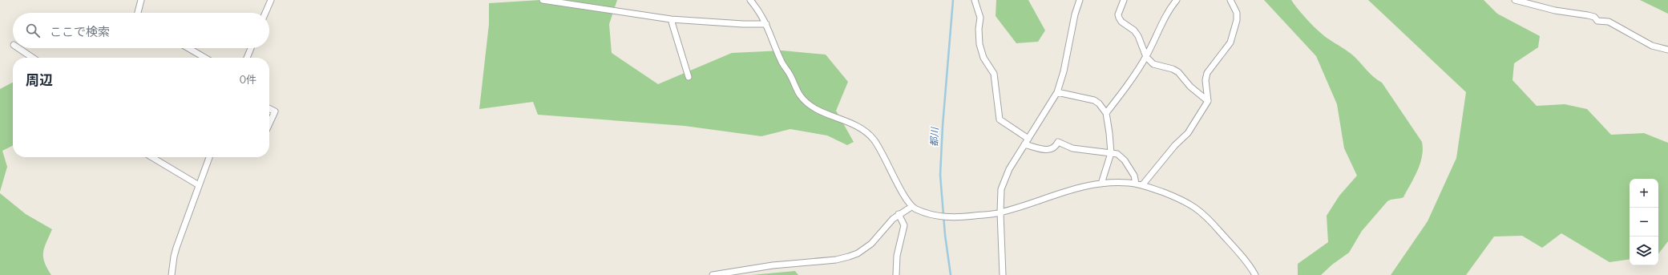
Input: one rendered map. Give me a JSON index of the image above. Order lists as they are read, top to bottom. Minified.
{"water":["都川"],"page":{"search":"ここで検索","heading":["周辺","0件"],"map_buttons":["+","−"]}}
